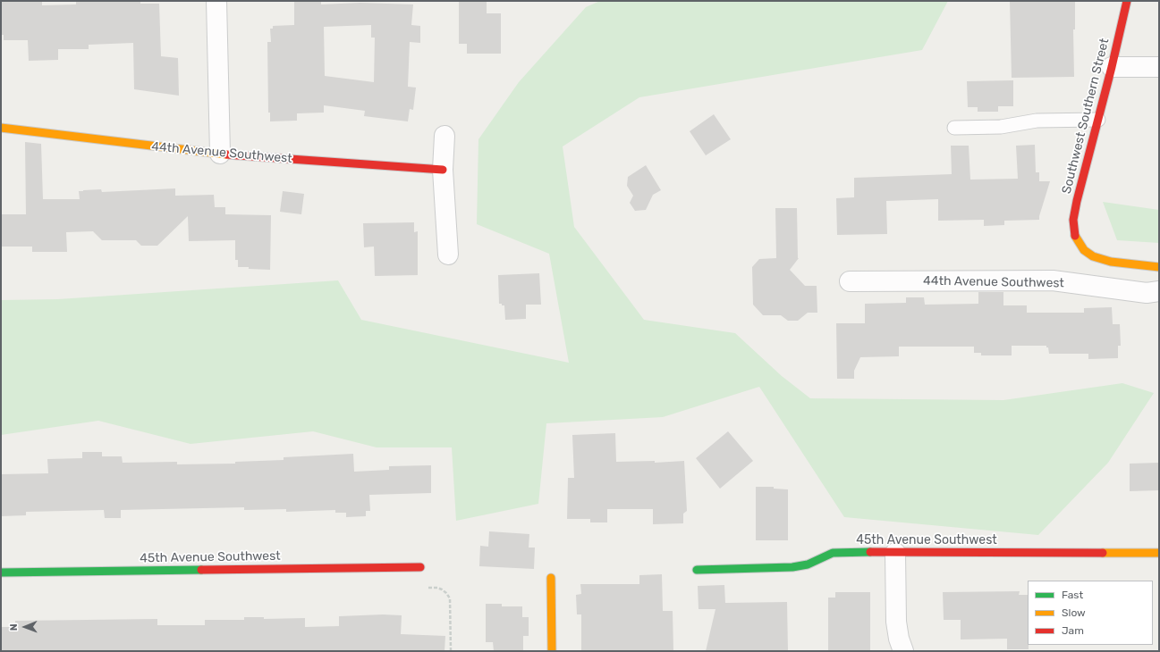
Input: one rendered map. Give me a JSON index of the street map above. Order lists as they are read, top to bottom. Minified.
{"streets":{"street":["Southwest Southern Street","44th Avenue Southwest","45th Avenue Southwest"]},"legend":["Fast","Slow","Jam"],"north":"left"}
